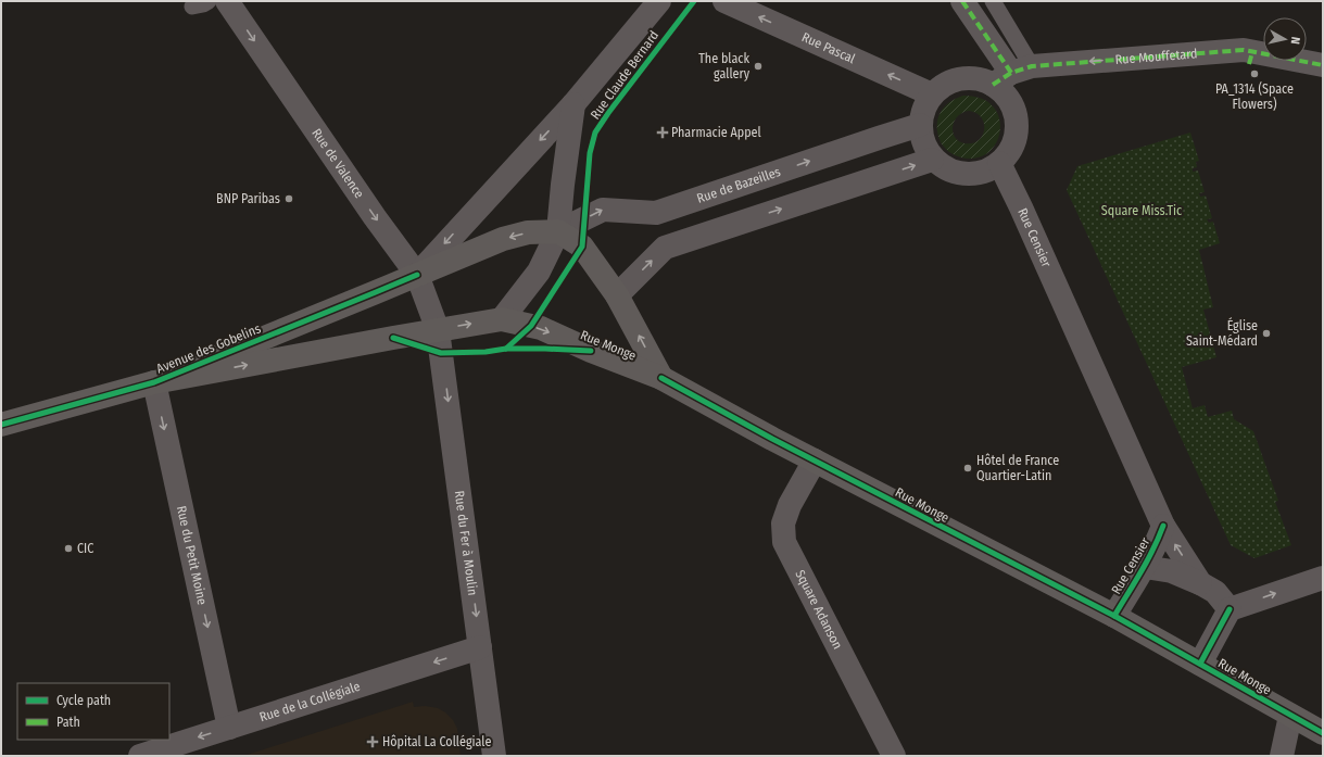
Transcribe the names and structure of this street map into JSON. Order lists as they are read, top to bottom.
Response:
{
  "streets": {
    "main road": ["Rue Monge", "Avenue des Gobelins"],
    "street": [
      "Rue Pascal",
      "Rue Mouffetard",
      "Rue Claude Bernard",
      "Rue de Valence",
      "Rue de Bazeilles",
      "Rue Censier",
      "Rue du Fer à Moulin",
      "Rue du Petit Moine",
      "Square Adanson",
      "Rue de la Collégiale"
    ]
  },
  "crossings": [
    ["Rue Pascal", "Rue Mouffetard"],
    ["Rue Pascal", "Rue de Bazeilles"],
    ["Rue Pascal", "Rue Censier"],
    ["Rue Mouffetard", "Rue de Bazeilles"],
    ["Rue Mouffetard", "Rue Censier"],
    ["Rue Claude Bernard", "Rue de Valence"],
    ["Rue Claude Bernard", "Rue de Bazeilles"],
    ["Rue Claude Bernard", "Rue Monge"],
    ["Rue Claude Bernard", "Avenue des Gobelins"],
    ["Rue de Valence", "Avenue des Gobelins"],
    ["Rue de Valence", "Rue du Fer à Moulin"],
    ["Rue de Bazeilles", "Rue Censier"],
    ["Rue de Bazeilles", "Rue Monge"],
    ["Rue de Bazeilles", "Avenue des Gobelins"],
    ["Rue Censier", "Rue Monge"],
    ["Rue Monge", "Avenue des Gobelins"],
    ["Rue Monge", "Square Adanson"],
    ["Avenue des Gobelins", "Rue du Fer à Moulin"],
    ["Avenue des Gobelins", "Rue du Petit Moine"],
    ["Rue du Fer à Moulin", "Rue de la Collégiale"],
    ["Rue du Petit Moine", "Rue de la Collégiale"]
  ],
  "one_way": [
    "Rue Pascal",
    "Rue Mouffetard",
    "Rue de Valence",
    "Rue du Fer à Moulin",
    "Rue du Petit Moine",
    "Rue de la Collégiale"
  ],
  "parks": ["Square Miss.Tic"],
  "places": {
    "other": [
      "The black gallery",
      "PA_1314 (Space Flowers)",
      "BNP Paribas",
      "Église Saint-Médard",
      "Hôtel de France Quartier-Latin",
      "CIC"
    ],
    "health": ["Pharmacie Appel", "Hôpital La Collégiale"]
  },
  "legend": ["Cycle path", "Path"],
  "north": "right"
}
